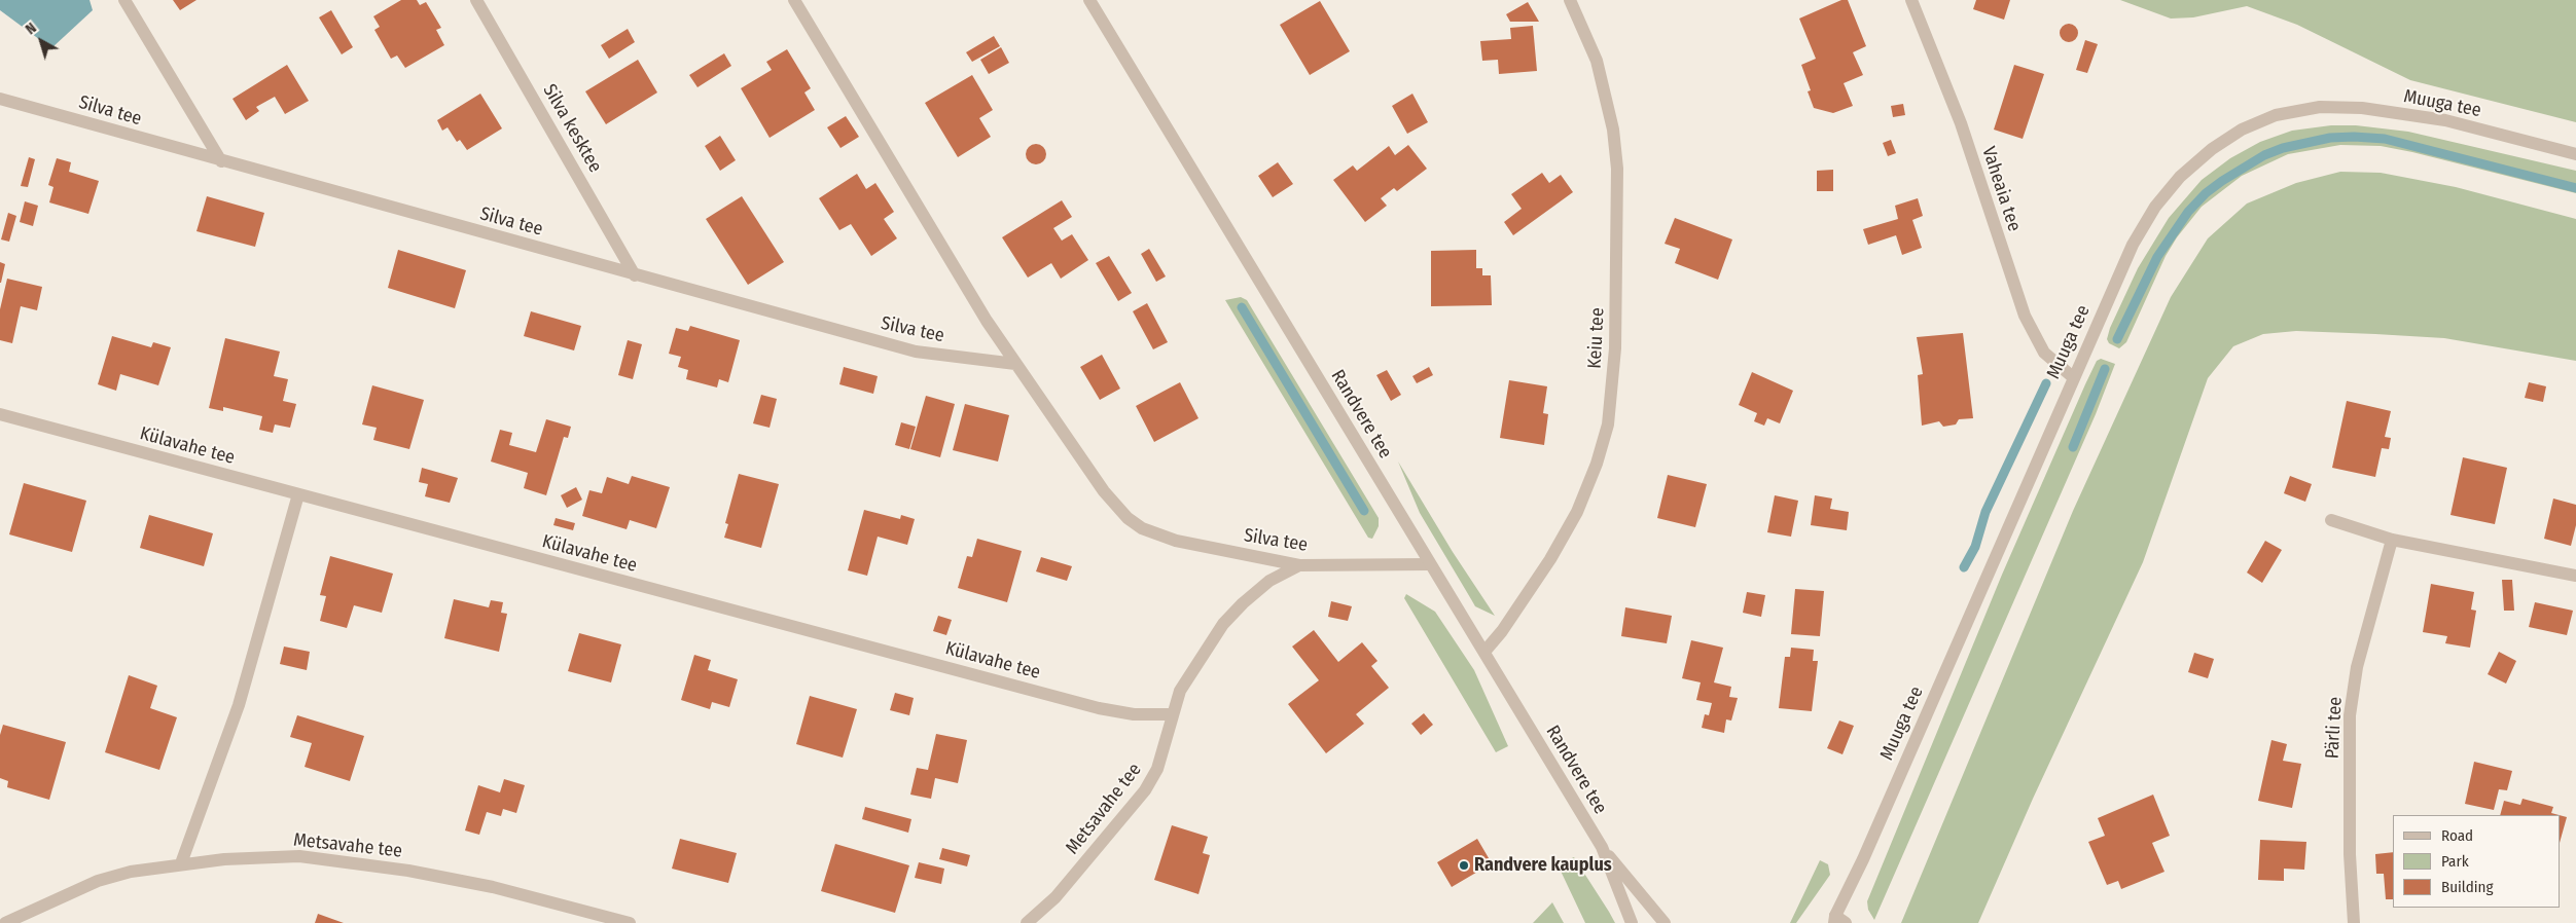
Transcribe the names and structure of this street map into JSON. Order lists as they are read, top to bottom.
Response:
{
  "streets": {
    "street": [
      "Muuga tee",
      "Silva tee",
      "Silva kesktee",
      "Vaheaia tee",
      "Keiu tee",
      "Randvere tee",
      "Külavahe tee",
      "Pärli tee",
      "Metsavahe tee"
    ]
  },
  "crossings": [
    ["Muuga tee", "Vaheaia tee"],
    ["Silva tee", "Silva kesktee"],
    ["Silva tee", "Randvere tee"],
    ["Silva tee", "Metsavahe tee"],
    ["Keiu tee", "Randvere tee"],
    ["Külavahe tee", "Metsavahe tee"]
  ],
  "places": ["Randvere kauplus"],
  "legend": ["Road", "Park", "Building"],
  "north": "top left"
}
